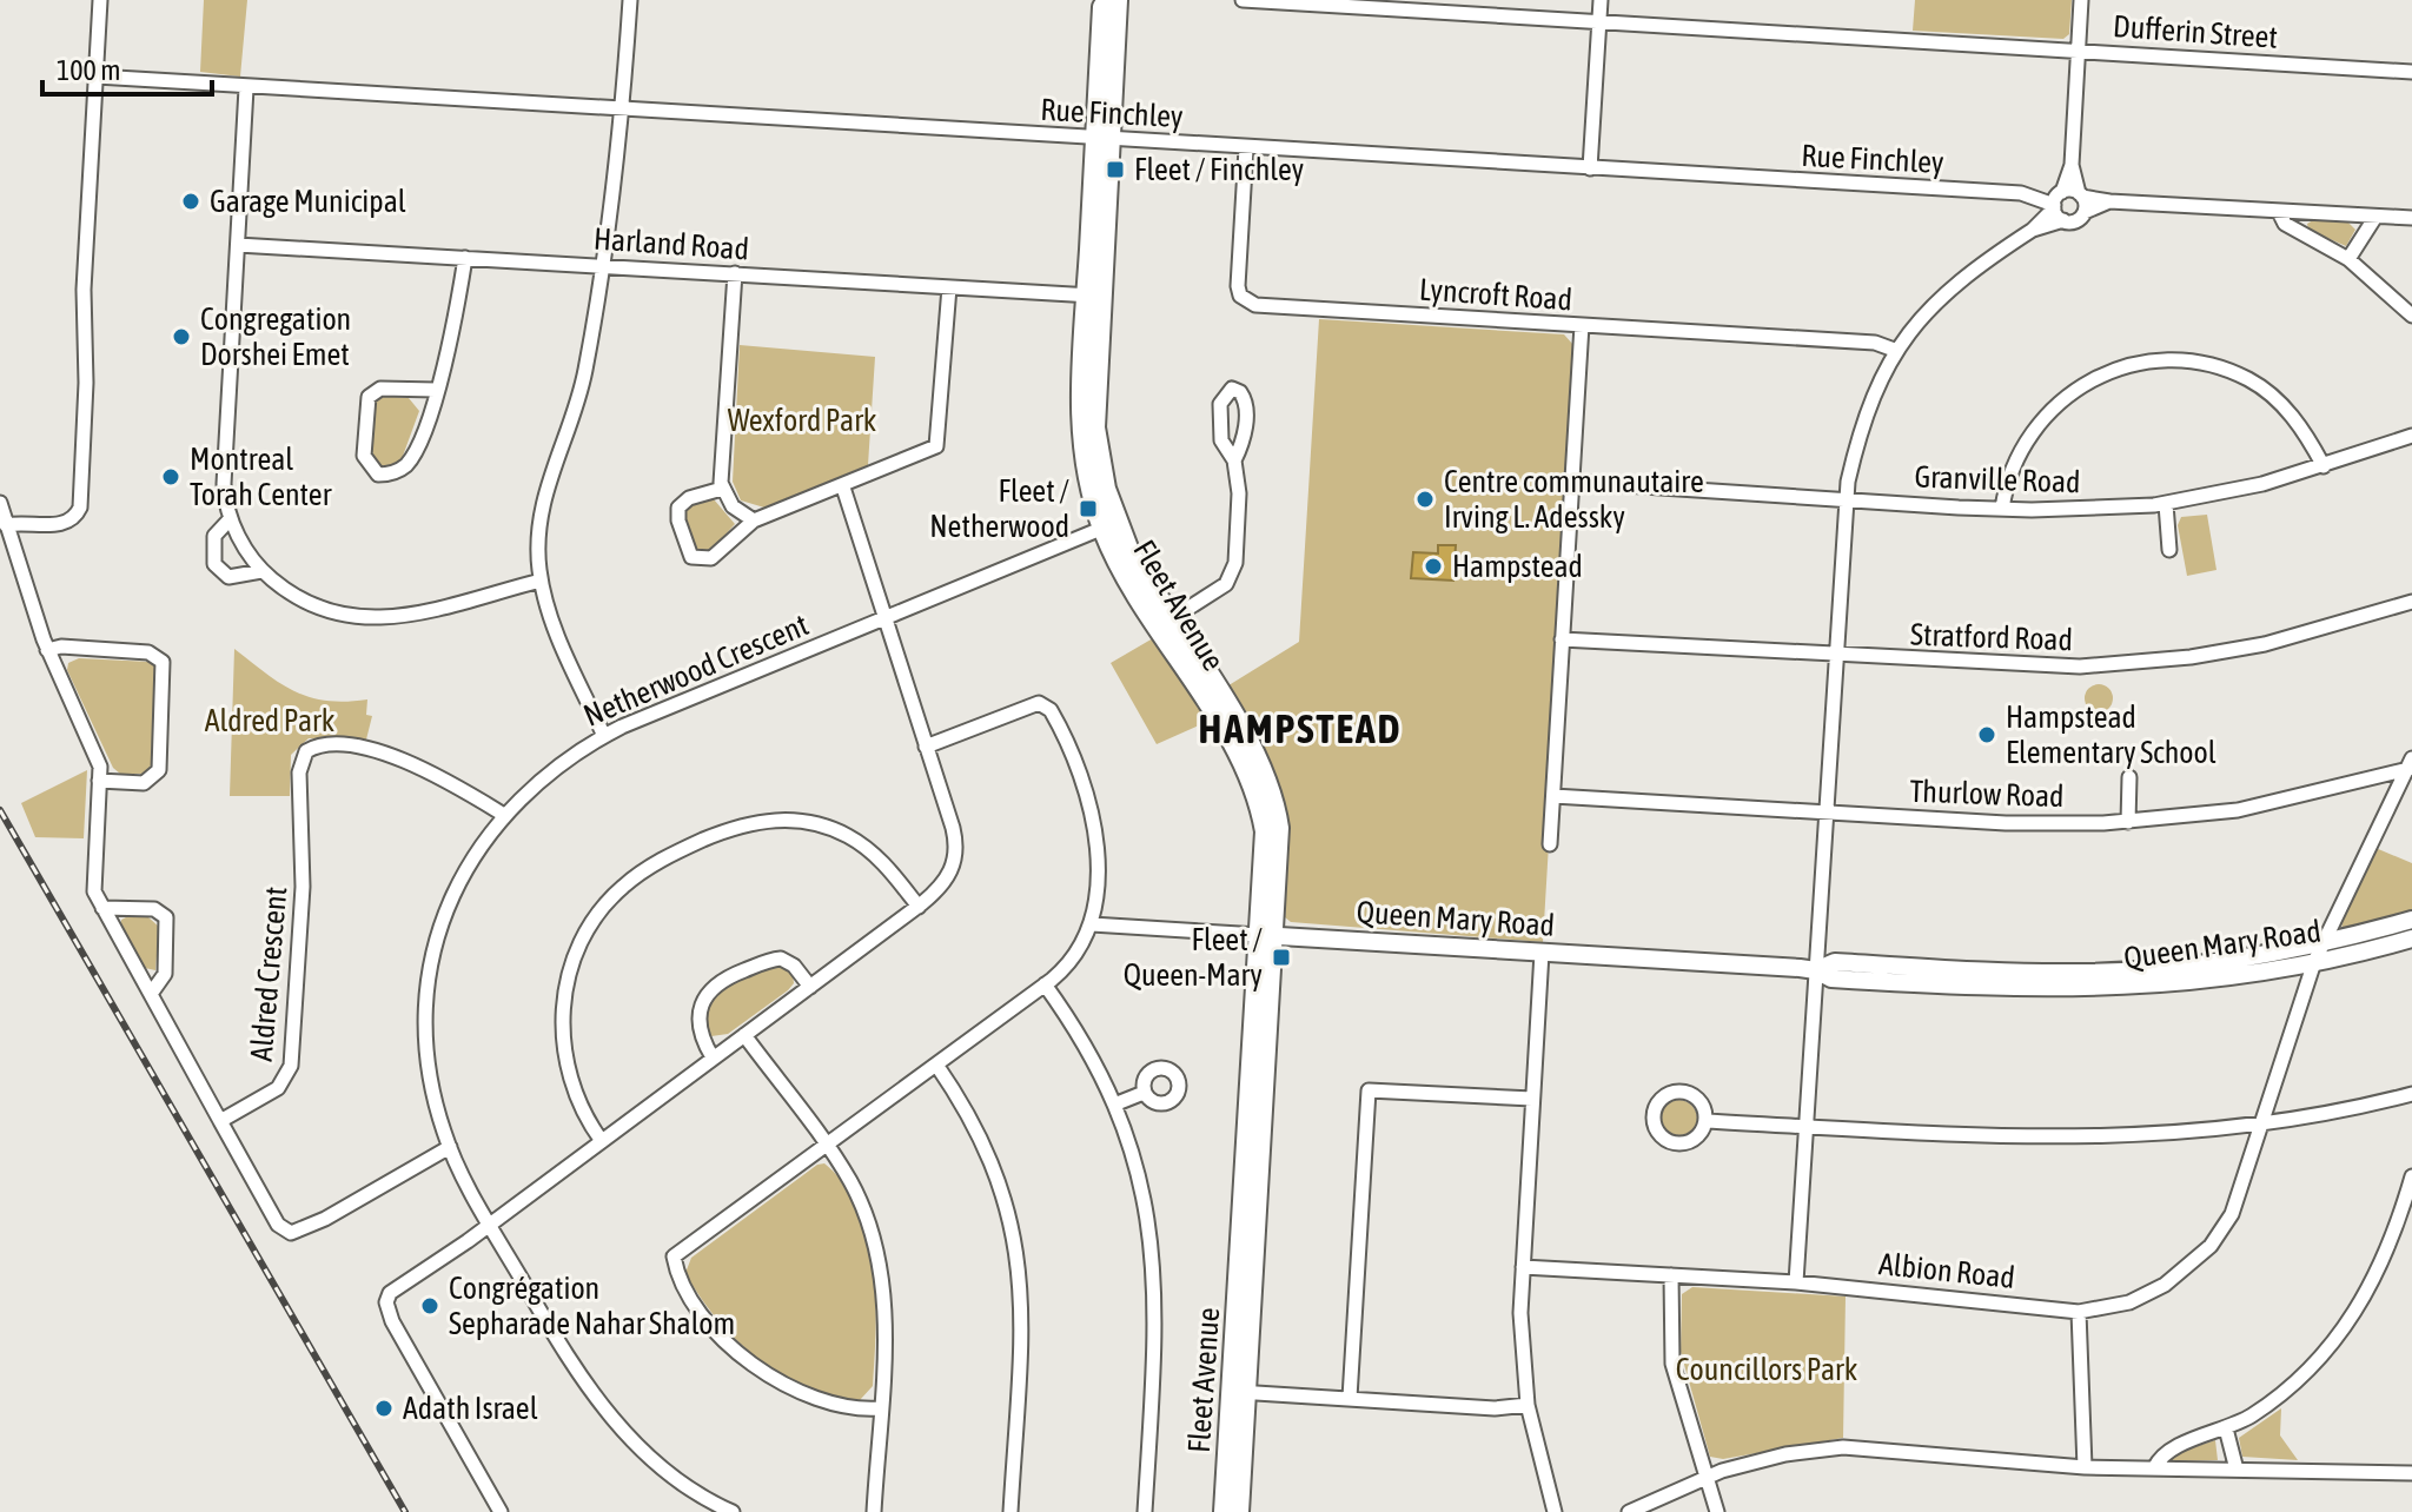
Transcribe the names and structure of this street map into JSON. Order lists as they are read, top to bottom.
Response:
{
  "streets": {
    "main road": ["Fleet Avenue"],
    "street": [
      "Dufferin Street",
      "Rue Finchley",
      "Harland Road",
      "Lyncroft Road",
      "Granville Road",
      "Stratford Road",
      "Netherwood Crescent",
      "Thurlow Road",
      "Queen Mary Road",
      "Aldred Crescent",
      "Albion Road"
    ]
  },
  "crossings": [
    ["Rue Finchley", "Lyncroft Road"],
    ["Rue Finchley", "Fleet Avenue"],
    ["Harland Road", "Fleet Avenue"],
    ["Fleet Avenue", "Netherwood Crescent"],
    ["Fleet Avenue", "Queen Mary Road"],
    ["Netherwood Crescent", "Aldred Crescent"],
    ["Thurlow Road", "Albion Road"],
    ["Queen Mary Road", "Albion Road"]
  ],
  "districts": ["HAMPSTEAD"],
  "parks": ["Wexford Park", "Aldred Park", "Councillors Park"],
  "places": {
    "transit": ["Fleet / Finchley", "Fleet / Netherwood", "Fleet / Queen-Mary"],
    "other": [
      "Garage Municipal",
      "Congregation Dorshei Emet",
      "Montreal Torah Center",
      "Centre communautaire Irving L. Adessky",
      "Hampstead",
      "Hampstead Elementary School",
      "Congrégation Sepharade Nahar Shalom",
      "Adath Israel"
    ]
  },
  "scale_bar": "100 m"
}
